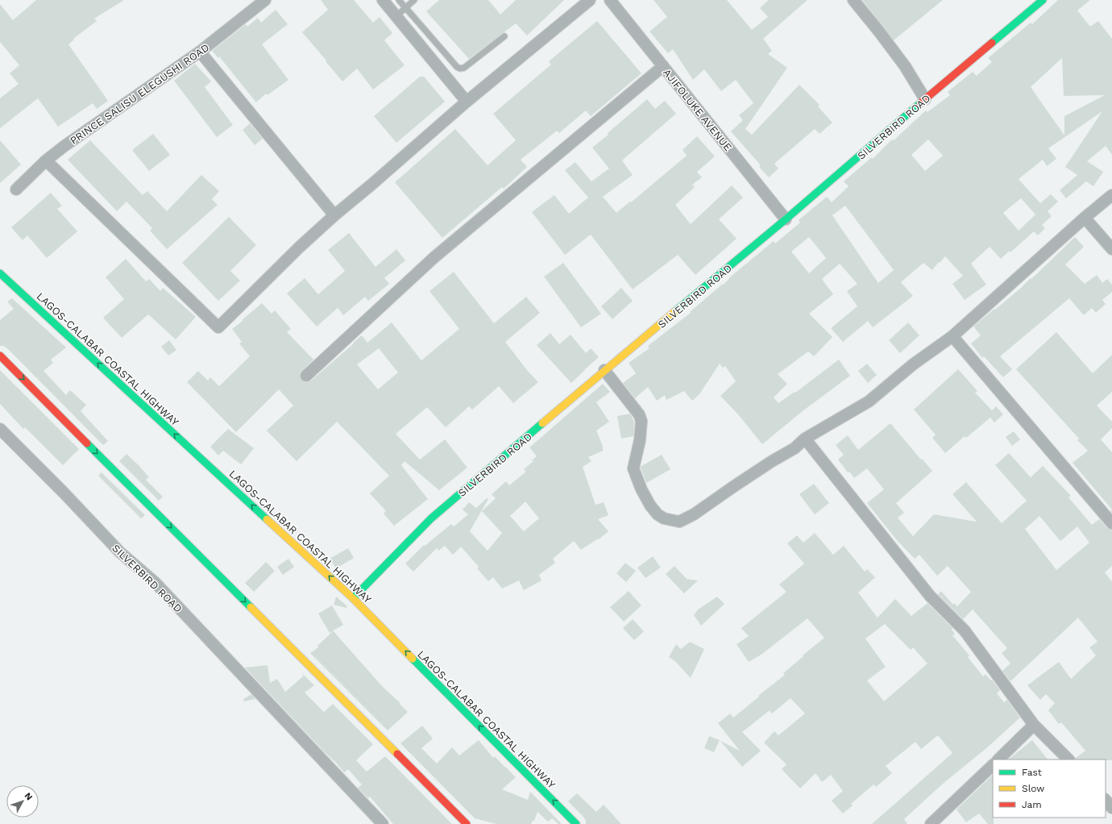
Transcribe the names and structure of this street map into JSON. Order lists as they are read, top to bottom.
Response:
{
  "streets": {
    "main road": ["SILVERBIRD ROAD", "LAGOS-CALABAR COASTAL HIGHWAY"],
    "street": ["PRINCE SALISU ELEGUSHI ROAD", "AJIFOLUKE AVENUE"]
  },
  "crossings": [
    ["AJIFOLUKE AVENUE", "SILVERBIRD ROAD"],
    ["SILVERBIRD ROAD", "LAGOS-CALABAR COASTAL HIGHWAY"]
  ],
  "one_way": ["LAGOS-CALABAR COASTAL HIGHWAY"],
  "legend": ["Fast", "Slow", "Jam"],
  "north": "top right"
}
